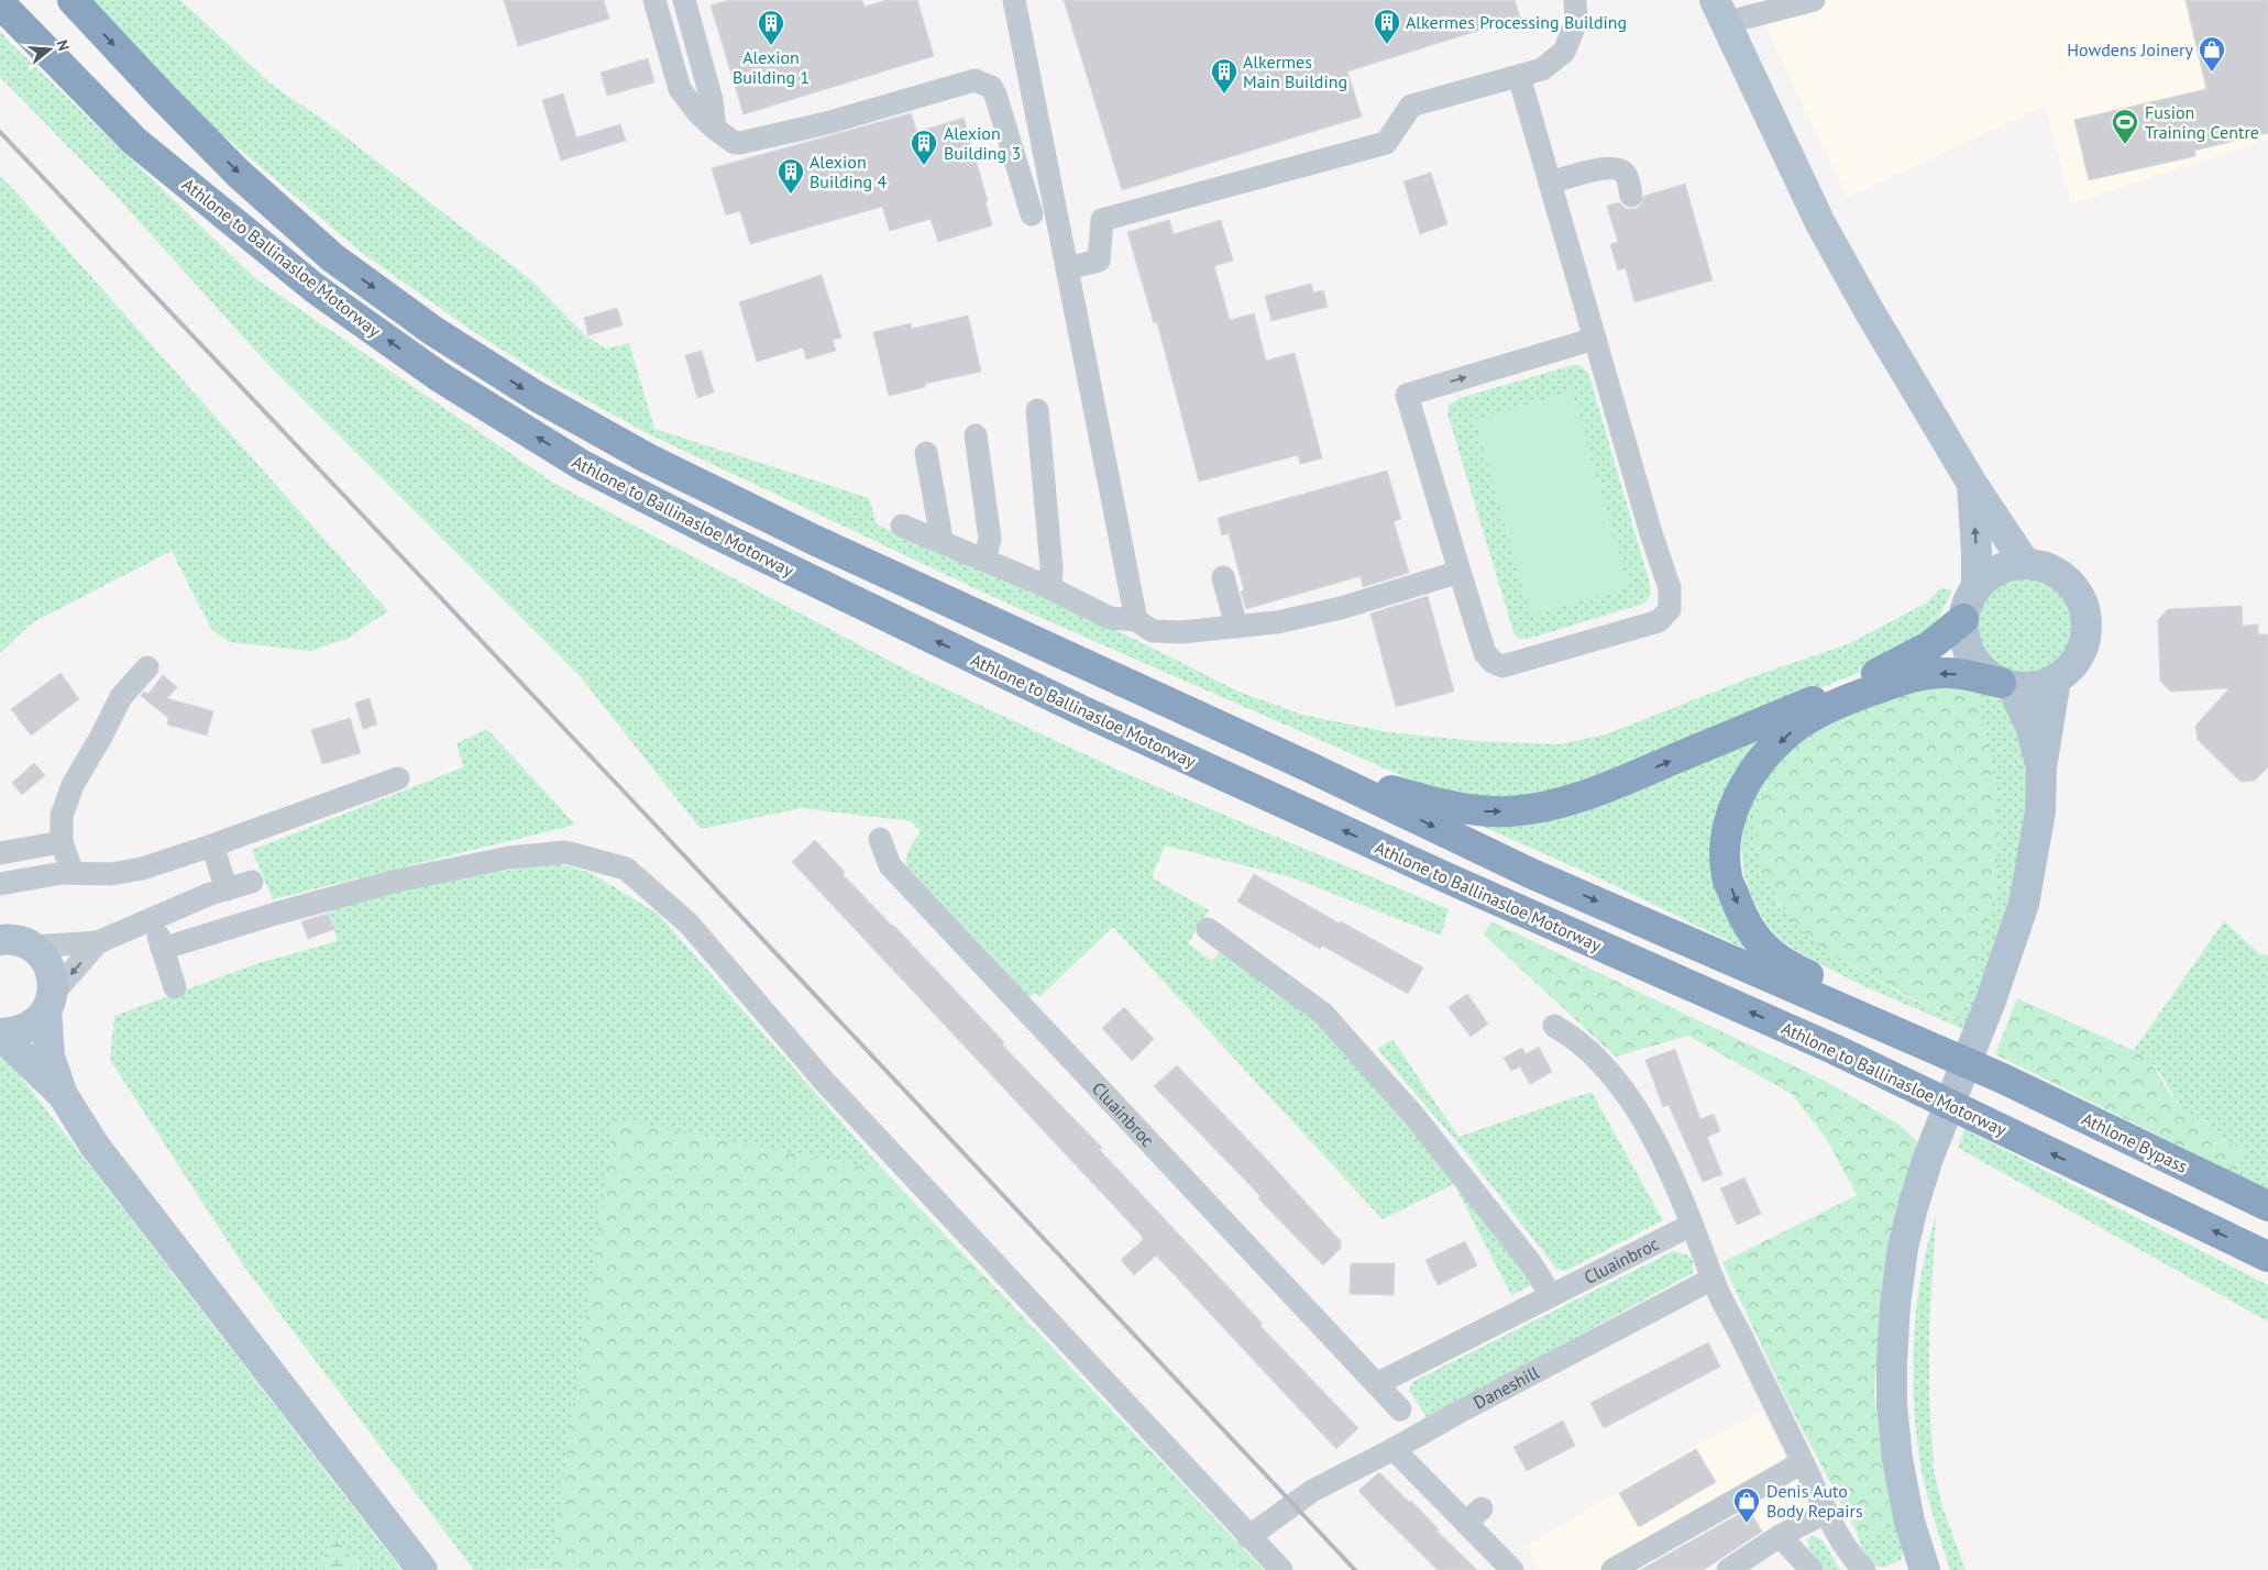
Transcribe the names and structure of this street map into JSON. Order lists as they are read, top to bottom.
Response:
{
  "streets": {
    "highway": ["Athlone to Ballinasloe Motorway", "Athlone Bypass"],
    "street": ["Cluainbroc", "Daneshill"]
  },
  "crossings": [
    ["Athlone to Ballinasloe Motorway", "Athlone Bypass"]
  ],
  "places": {
    "building": [
      "Alkermes Processing Building",
      "Alexion Building 1",
      "Alkermes Main Building",
      "Alexion Building 3",
      "Alexion Building 4"
    ],
    "shop": ["Howdens Joinery", "Denis Auto Body Repairs"],
    "sports": ["Fusion Training Centre"]
  },
  "north": "right"
}
